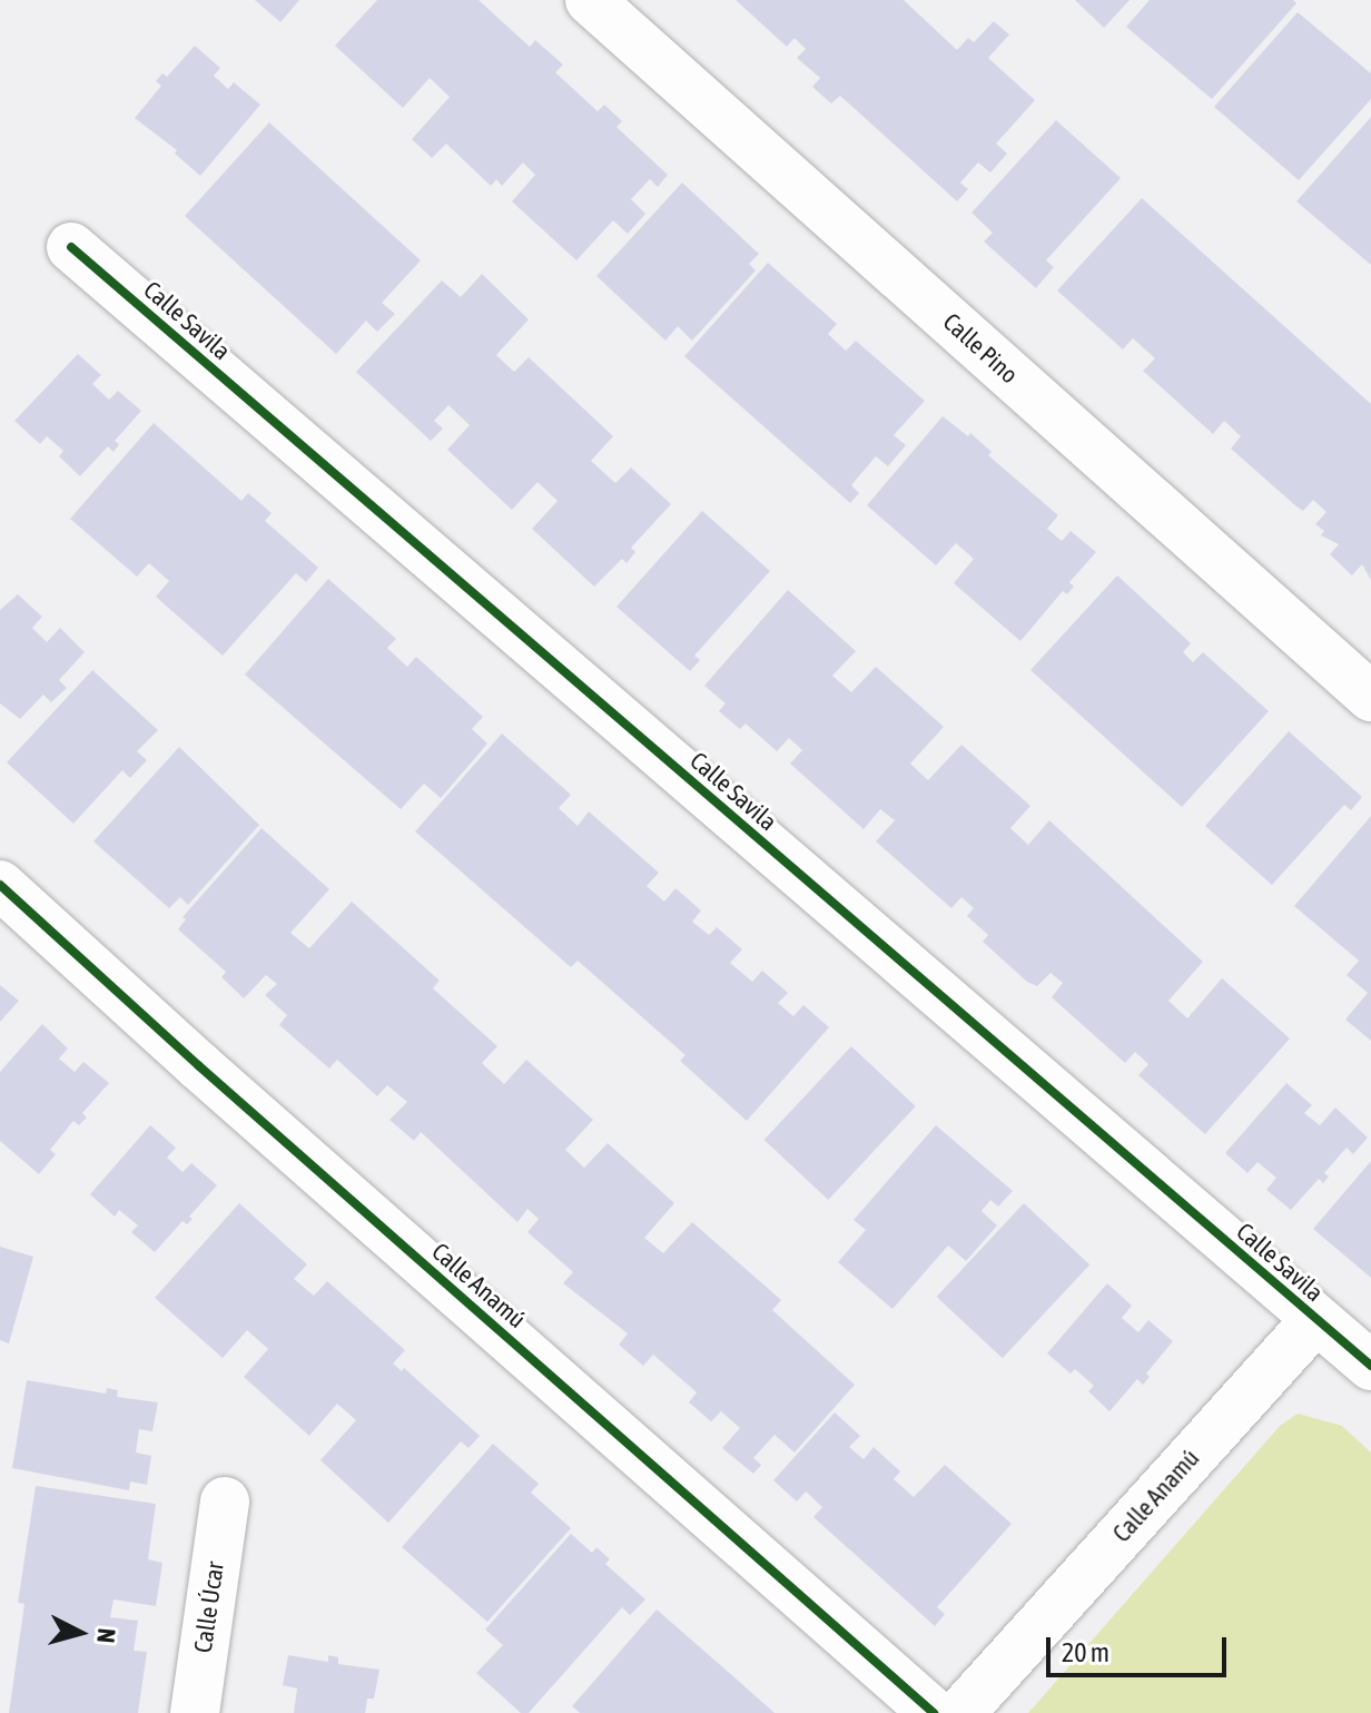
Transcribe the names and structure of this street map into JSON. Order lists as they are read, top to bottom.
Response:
{
  "streets": {
    "street": [
      "Calle Savila",
      "Calle Pino",
      "Calle Anamú",
      "Calle Úcar"
    ]
  },
  "crossings": [
    ["Calle Savila", "Calle Anamú"]
  ],
  "scale_bar": "20 m",
  "north": "right"
}
